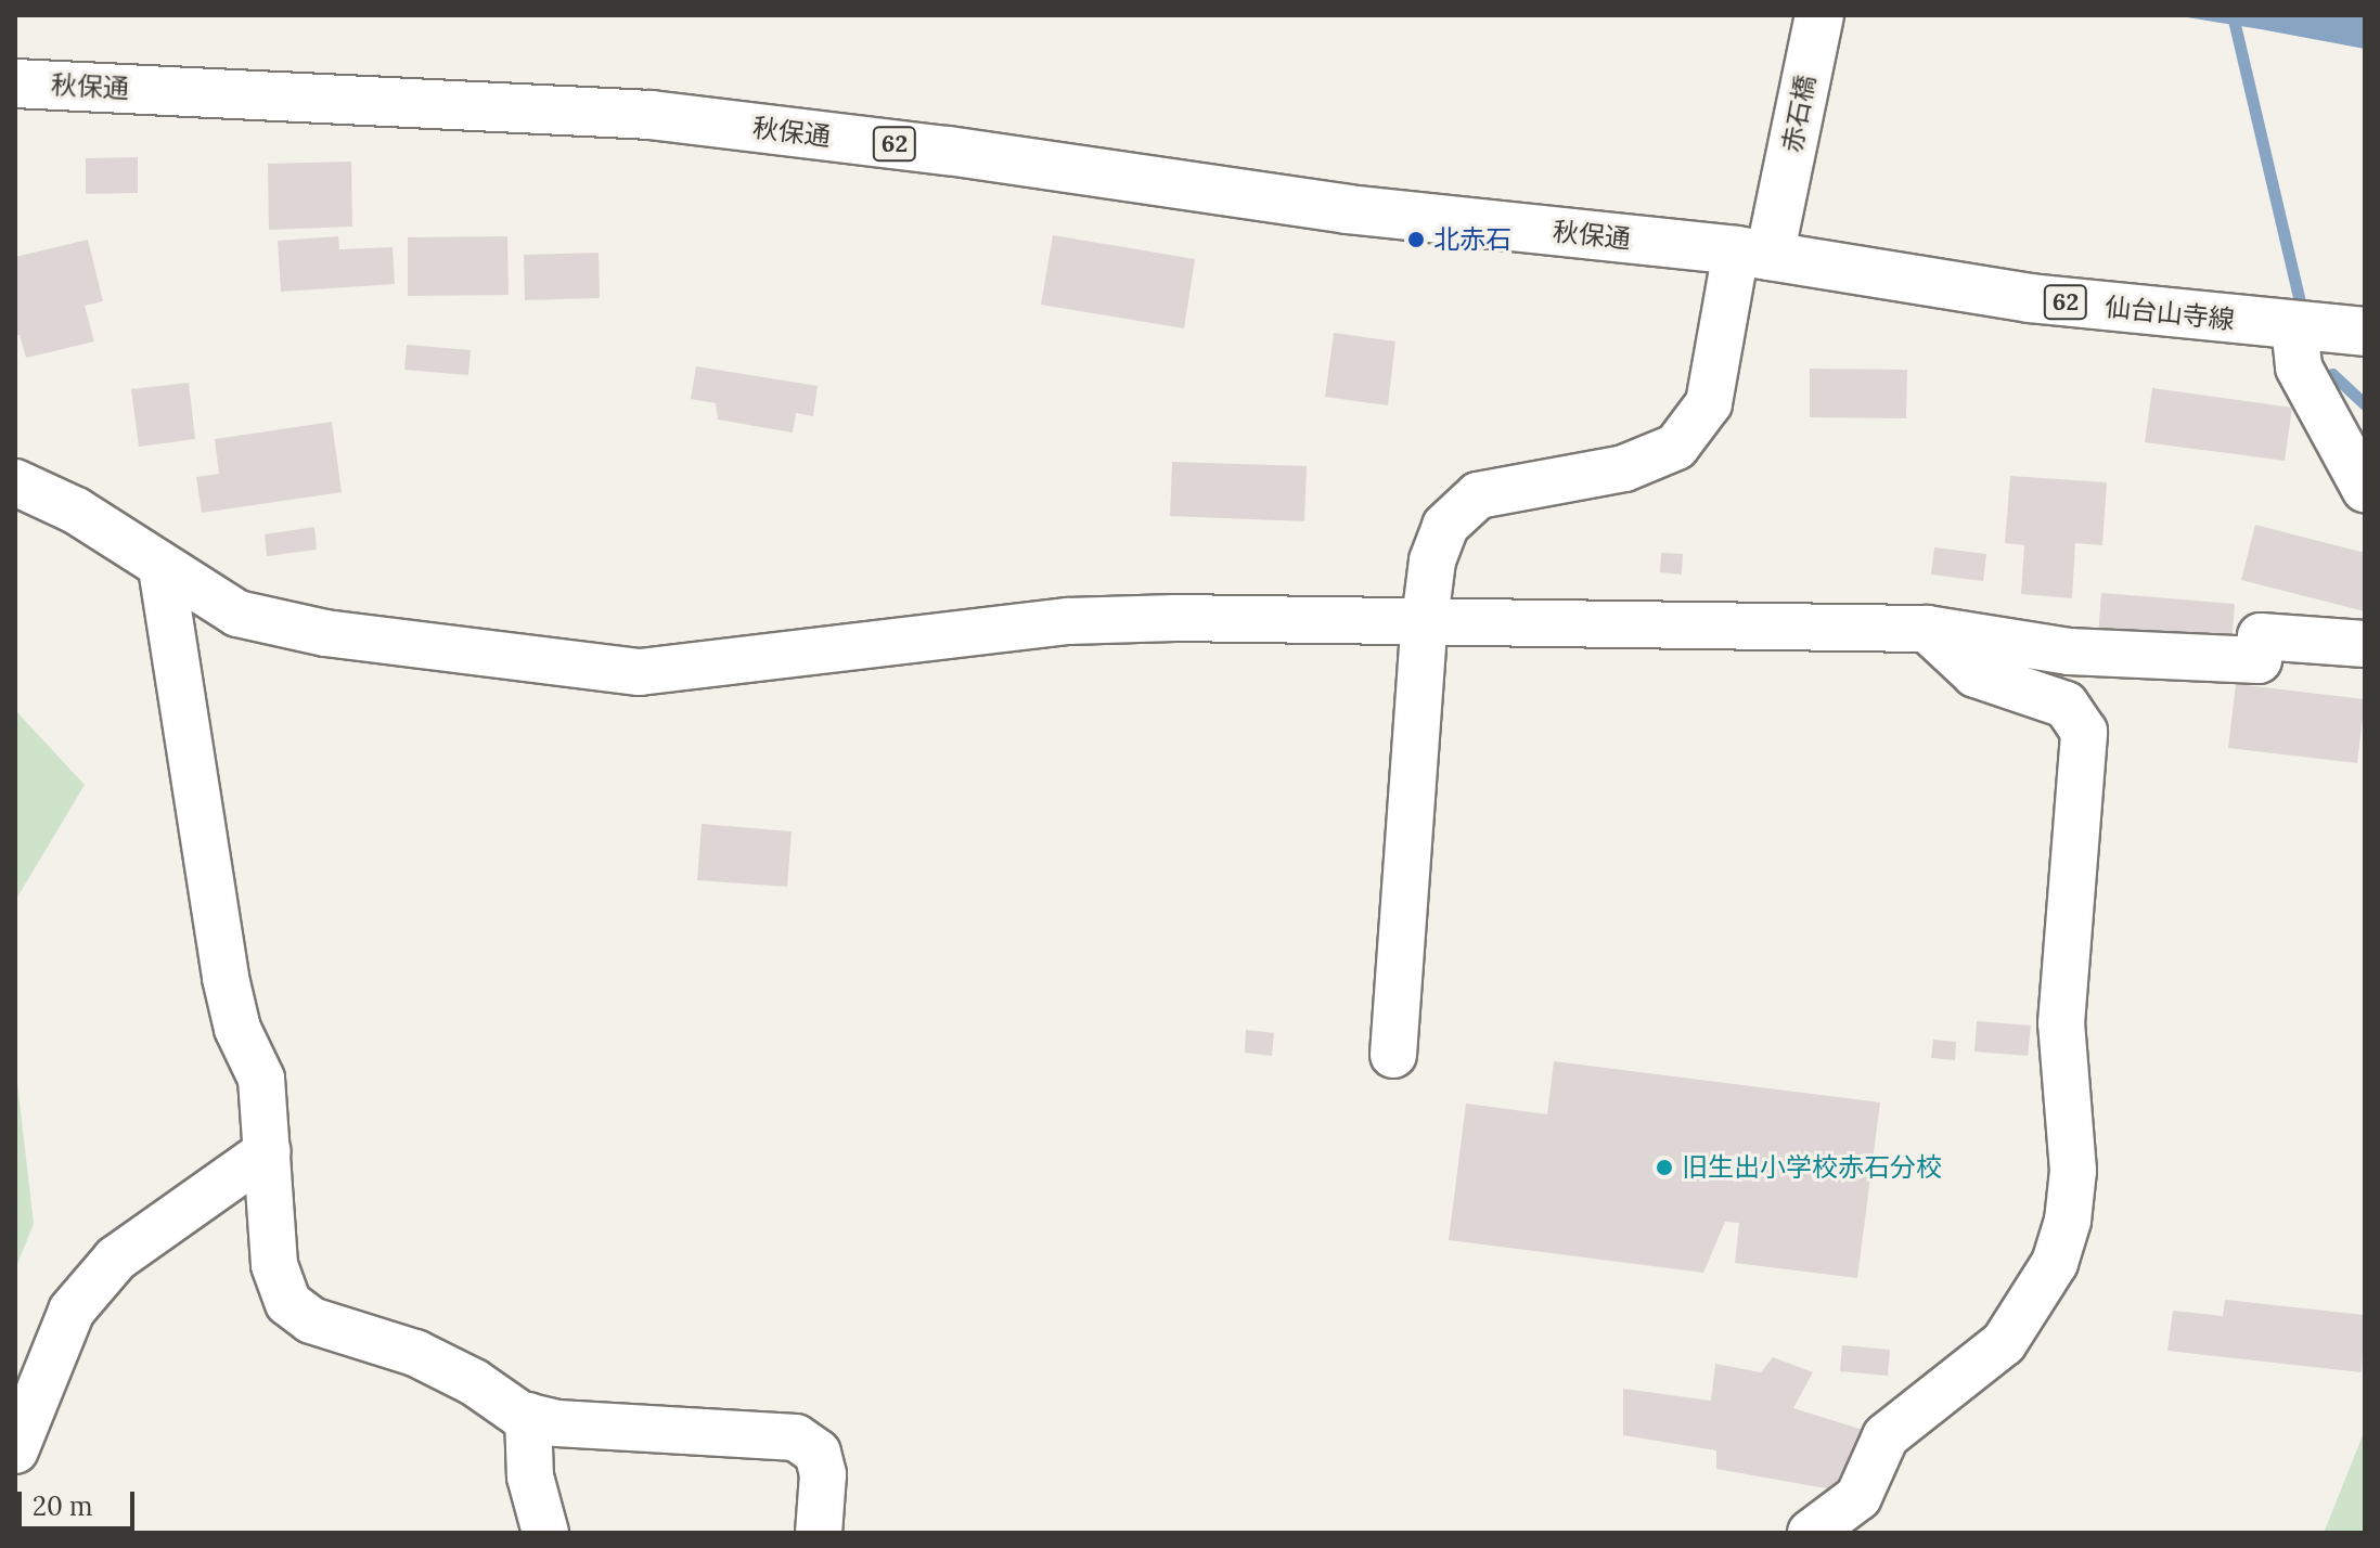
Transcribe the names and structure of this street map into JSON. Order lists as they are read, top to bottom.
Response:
{
  "streets": {
    "main road": [
      "秋保通",
      "赤石橋",
      "62",
      "仙台山寺線"
    ]
  },
  "crossings": [
    ["秋保通", "赤石橋"],
    ["秋保通", "仙台山寺線"],
    ["赤石橋", "仙台山寺線"]
  ],
  "places": ["北赤石", "旧生出小学校赤石分校"],
  "scale_bar": "20 m"
}
